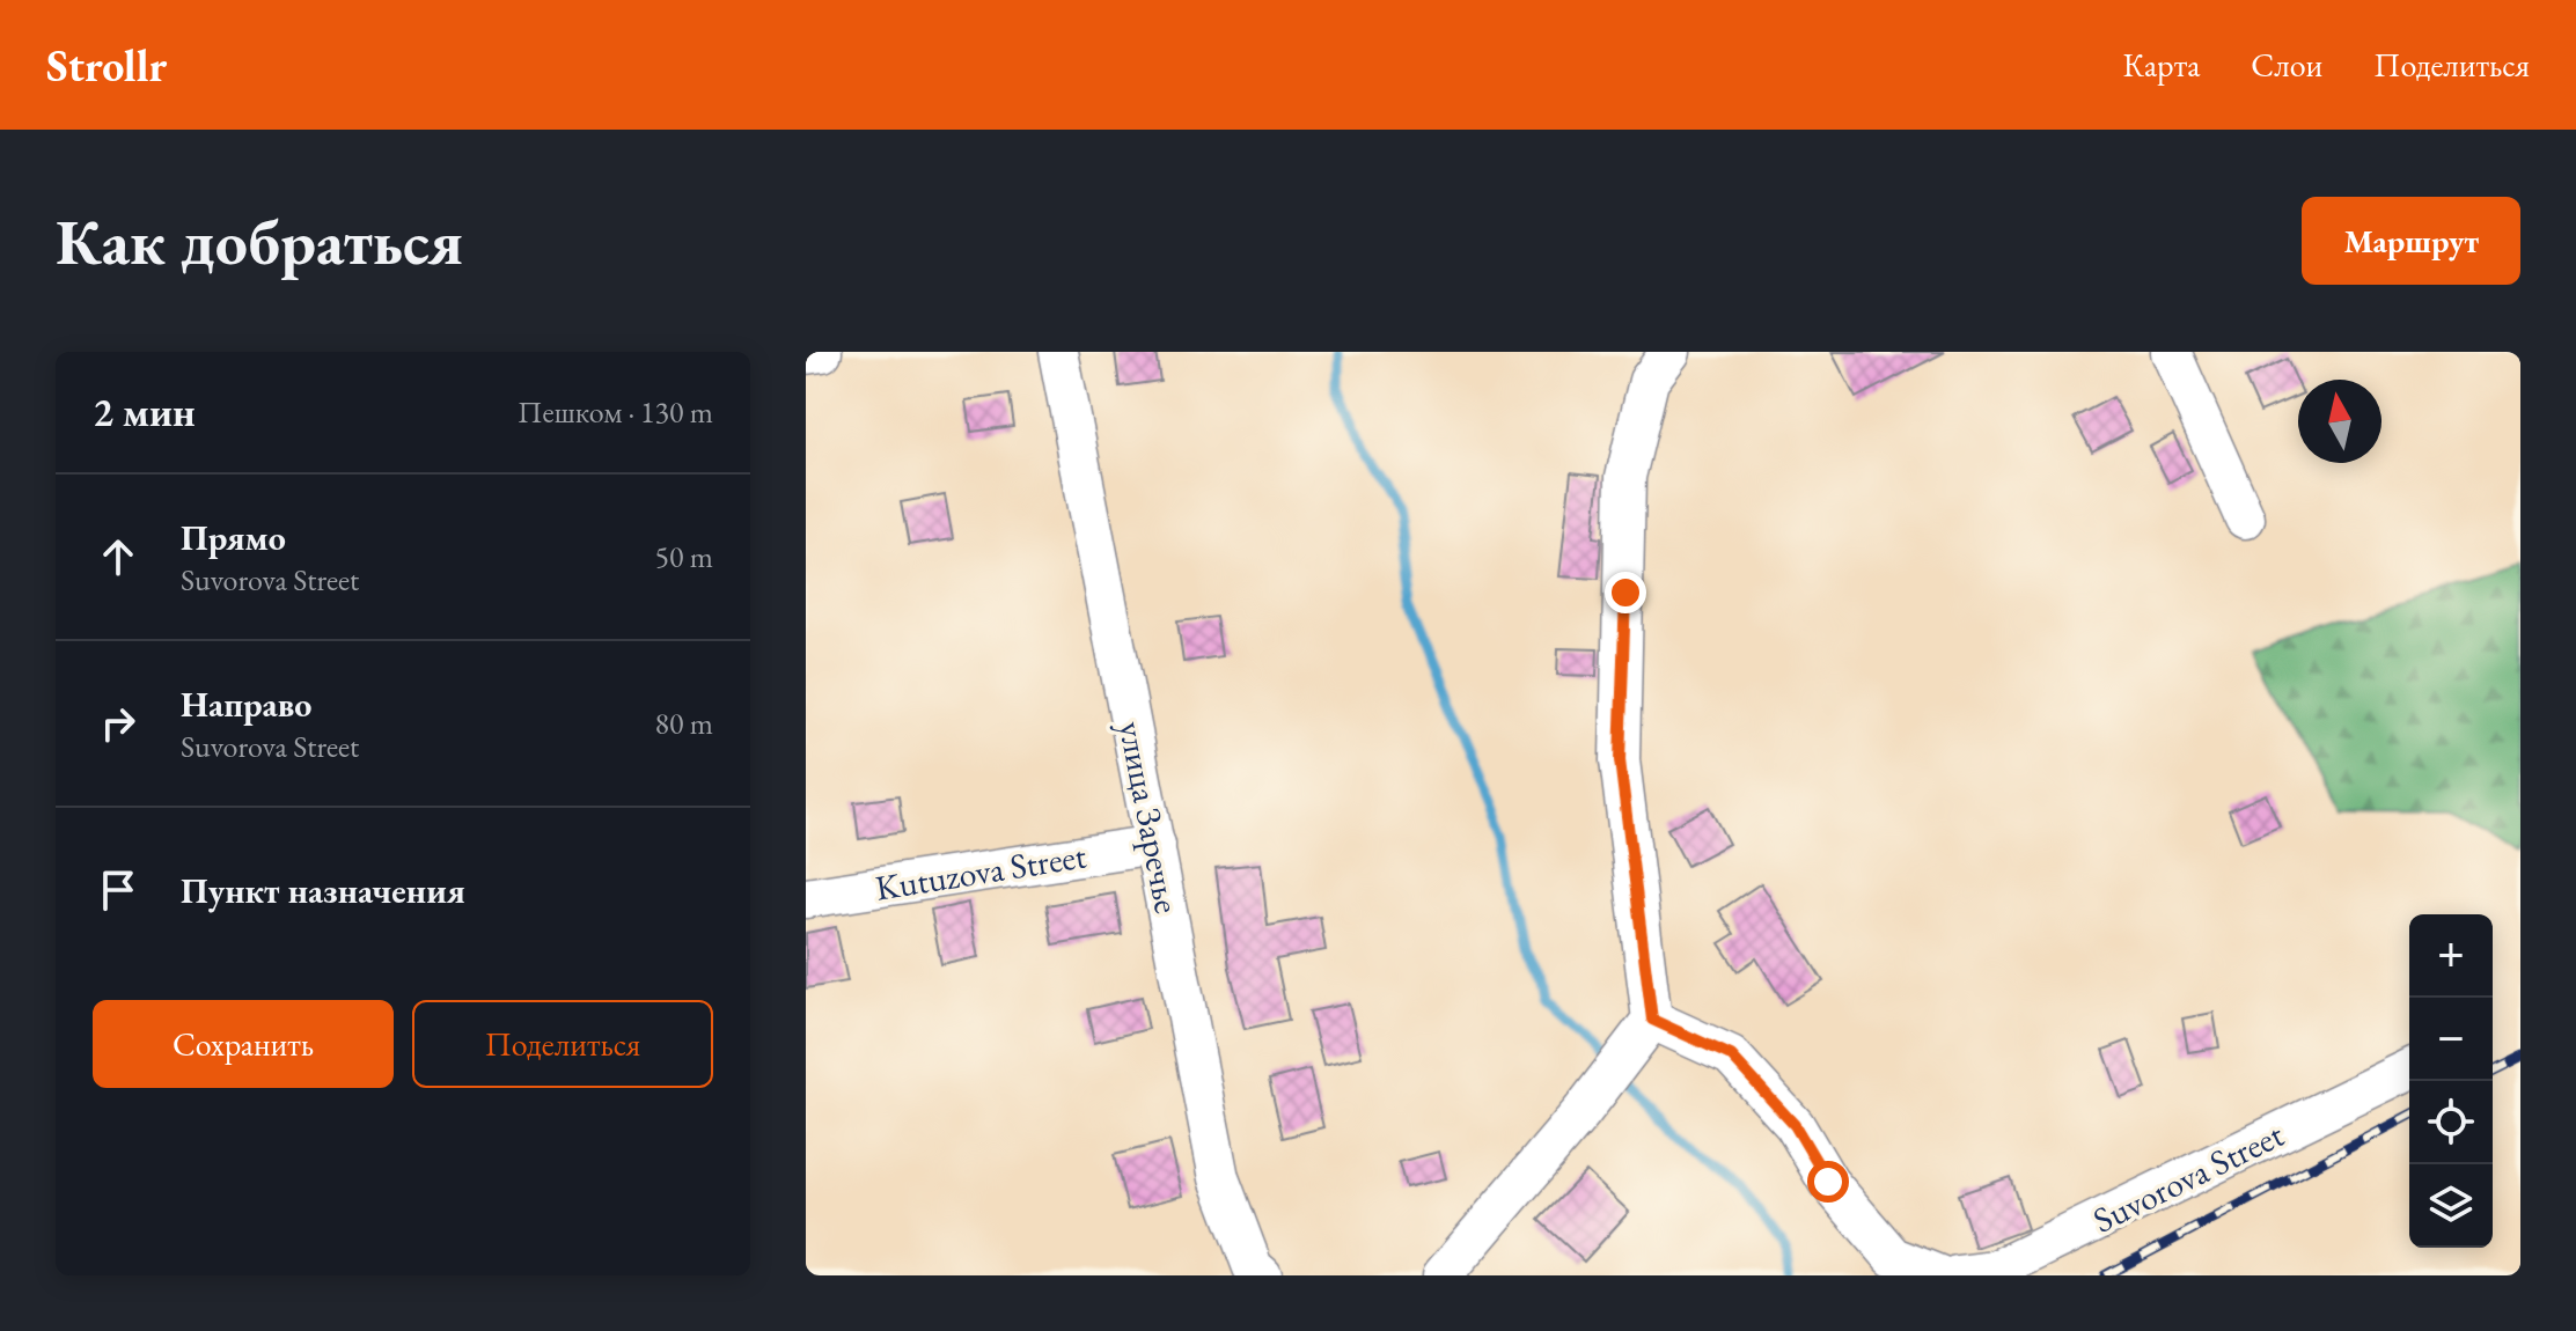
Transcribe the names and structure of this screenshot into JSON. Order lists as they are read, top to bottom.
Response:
{
  "streets": {
    "street": ["улица Заречье", "Kutuzova Street", "Suvorova Street"]
  },
  "crossings": [
    ["улица Заречье", "Kutuzova Street"]
  ],
  "north": "top",
  "page": {
    "header": "Strollr",
    "nav": ["Карта", "Слои", "Поделиться"],
    "buttons": [
      "Маршрут",
      ["Сохранить", "Поделиться"]
    ],
    "title": "Как добраться",
    "heading": ["2 мин", "Пешком · 130 m"],
    "list": [
      ["Прямо", "Suvorova Street", "50 m"],
      ["Направо", "Suvorova Street", "80 m"],
      "Пункт назначения"
    ],
    "map_buttons": ["+", "−"]
  }
}
